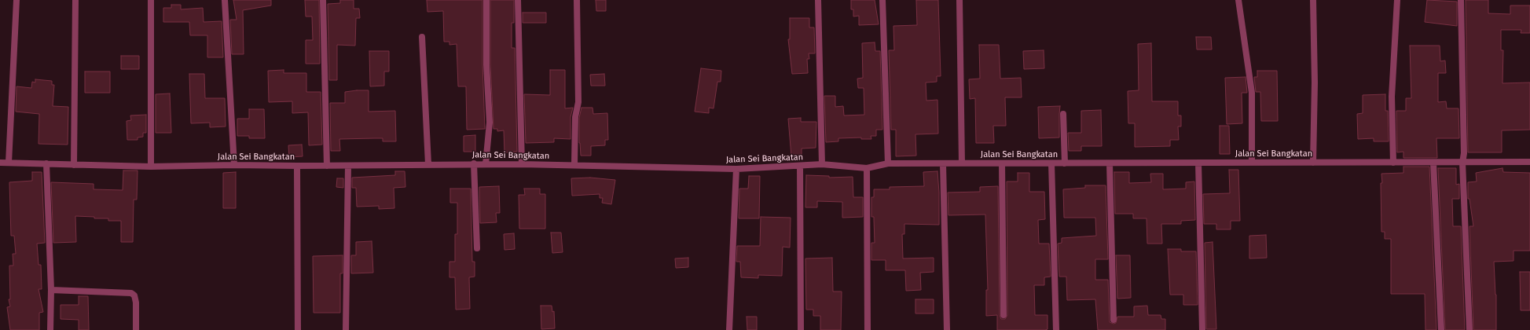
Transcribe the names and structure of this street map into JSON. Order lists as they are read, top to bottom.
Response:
{
  "streets": {
    "street": ["Jalan Sei Bangkatan"]
  }
}
